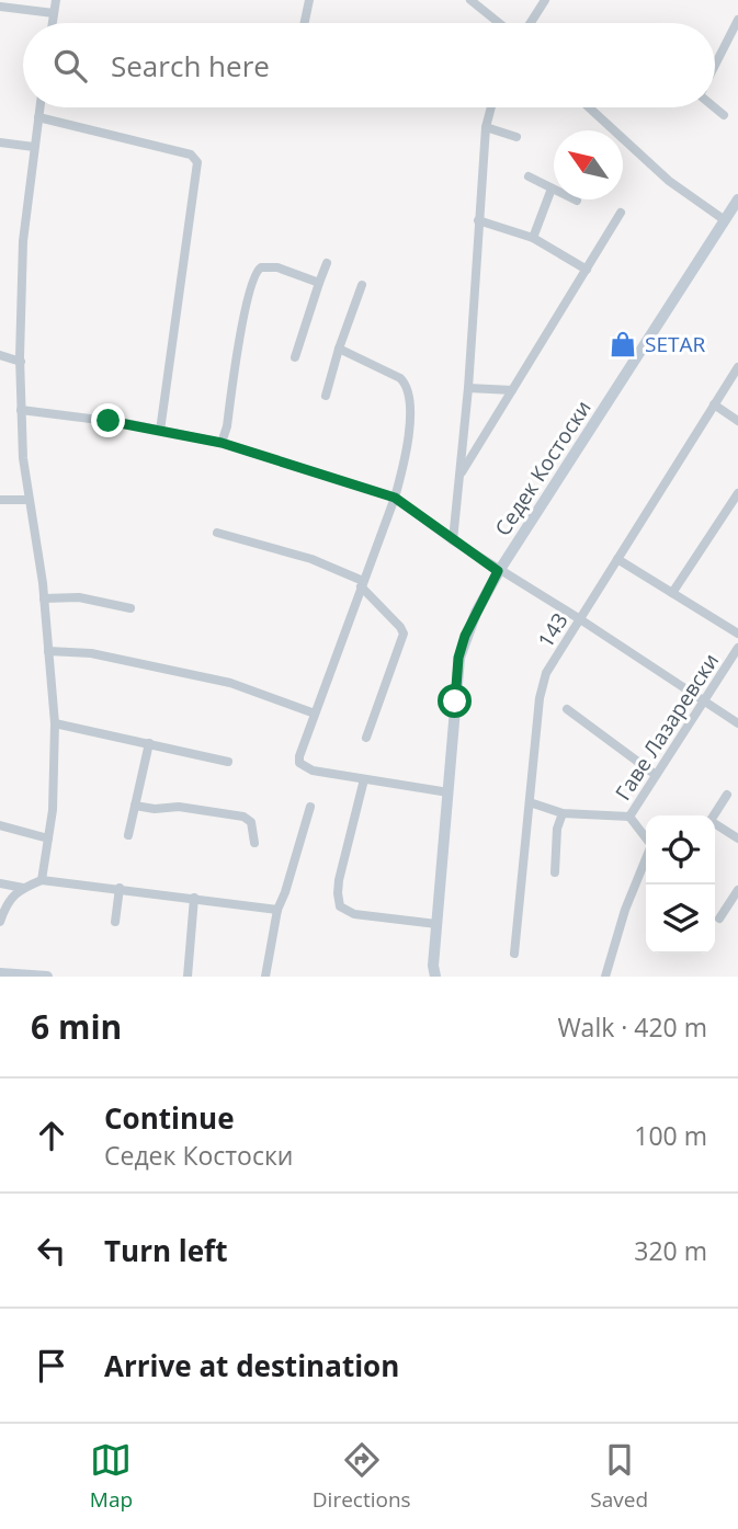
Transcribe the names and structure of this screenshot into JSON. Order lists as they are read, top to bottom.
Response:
{
  "streets": {
    "main road": ["Седек Костоски"],
    "street": ["143", "Гаве Лазаревски"]
  },
  "crossings": [
    ["143", "Гаве Лазаревски"]
  ],
  "places": {
    "shop": ["SETAR"]
  },
  "north": "top left",
  "page": {
    "search": "Search here",
    "heading": ["6 min", "Walk · 420 m"],
    "list": [
      ["Continue", "Седек Костоски", "100 m"],
      ["Turn left", "320 m"],
      "Arrive at destination"
    ],
    "nav": ["Map", "Directions", "Saved"]
  }
}
